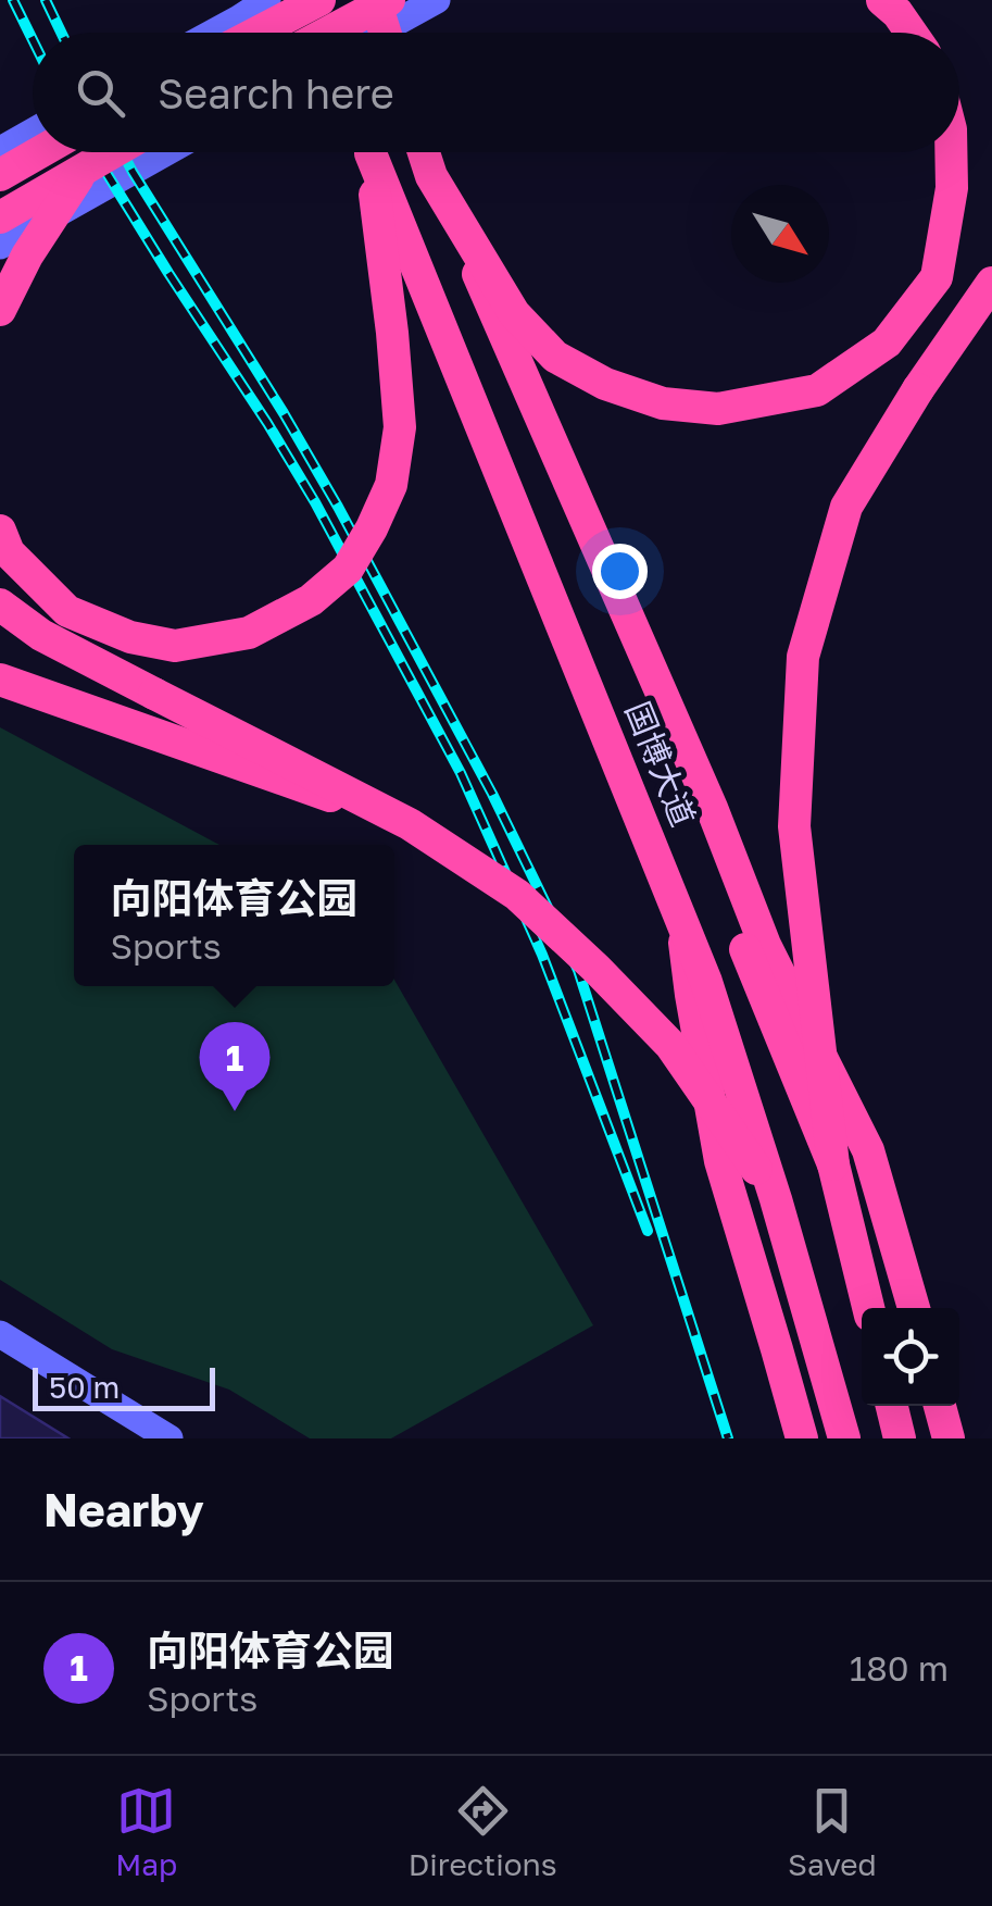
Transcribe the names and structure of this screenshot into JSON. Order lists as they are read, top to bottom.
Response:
{
  "streets": {
    "highway": ["国博大道"]
  },
  "scale_bar": "50 m",
  "north": "bottom right",
  "page": {
    "search": "Search here",
    "popup": ["向阳体育公园", "Sports"],
    "pins": "1",
    "scale": "50 m",
    "heading": "Nearby",
    "list": [
      {
        "mark": "1",
        "name": "向阳体育公园",
        "note": "Sports",
        "value": "180 m"
      }
    ],
    "nav": ["Map", "Directions", "Saved"]
  }
}
